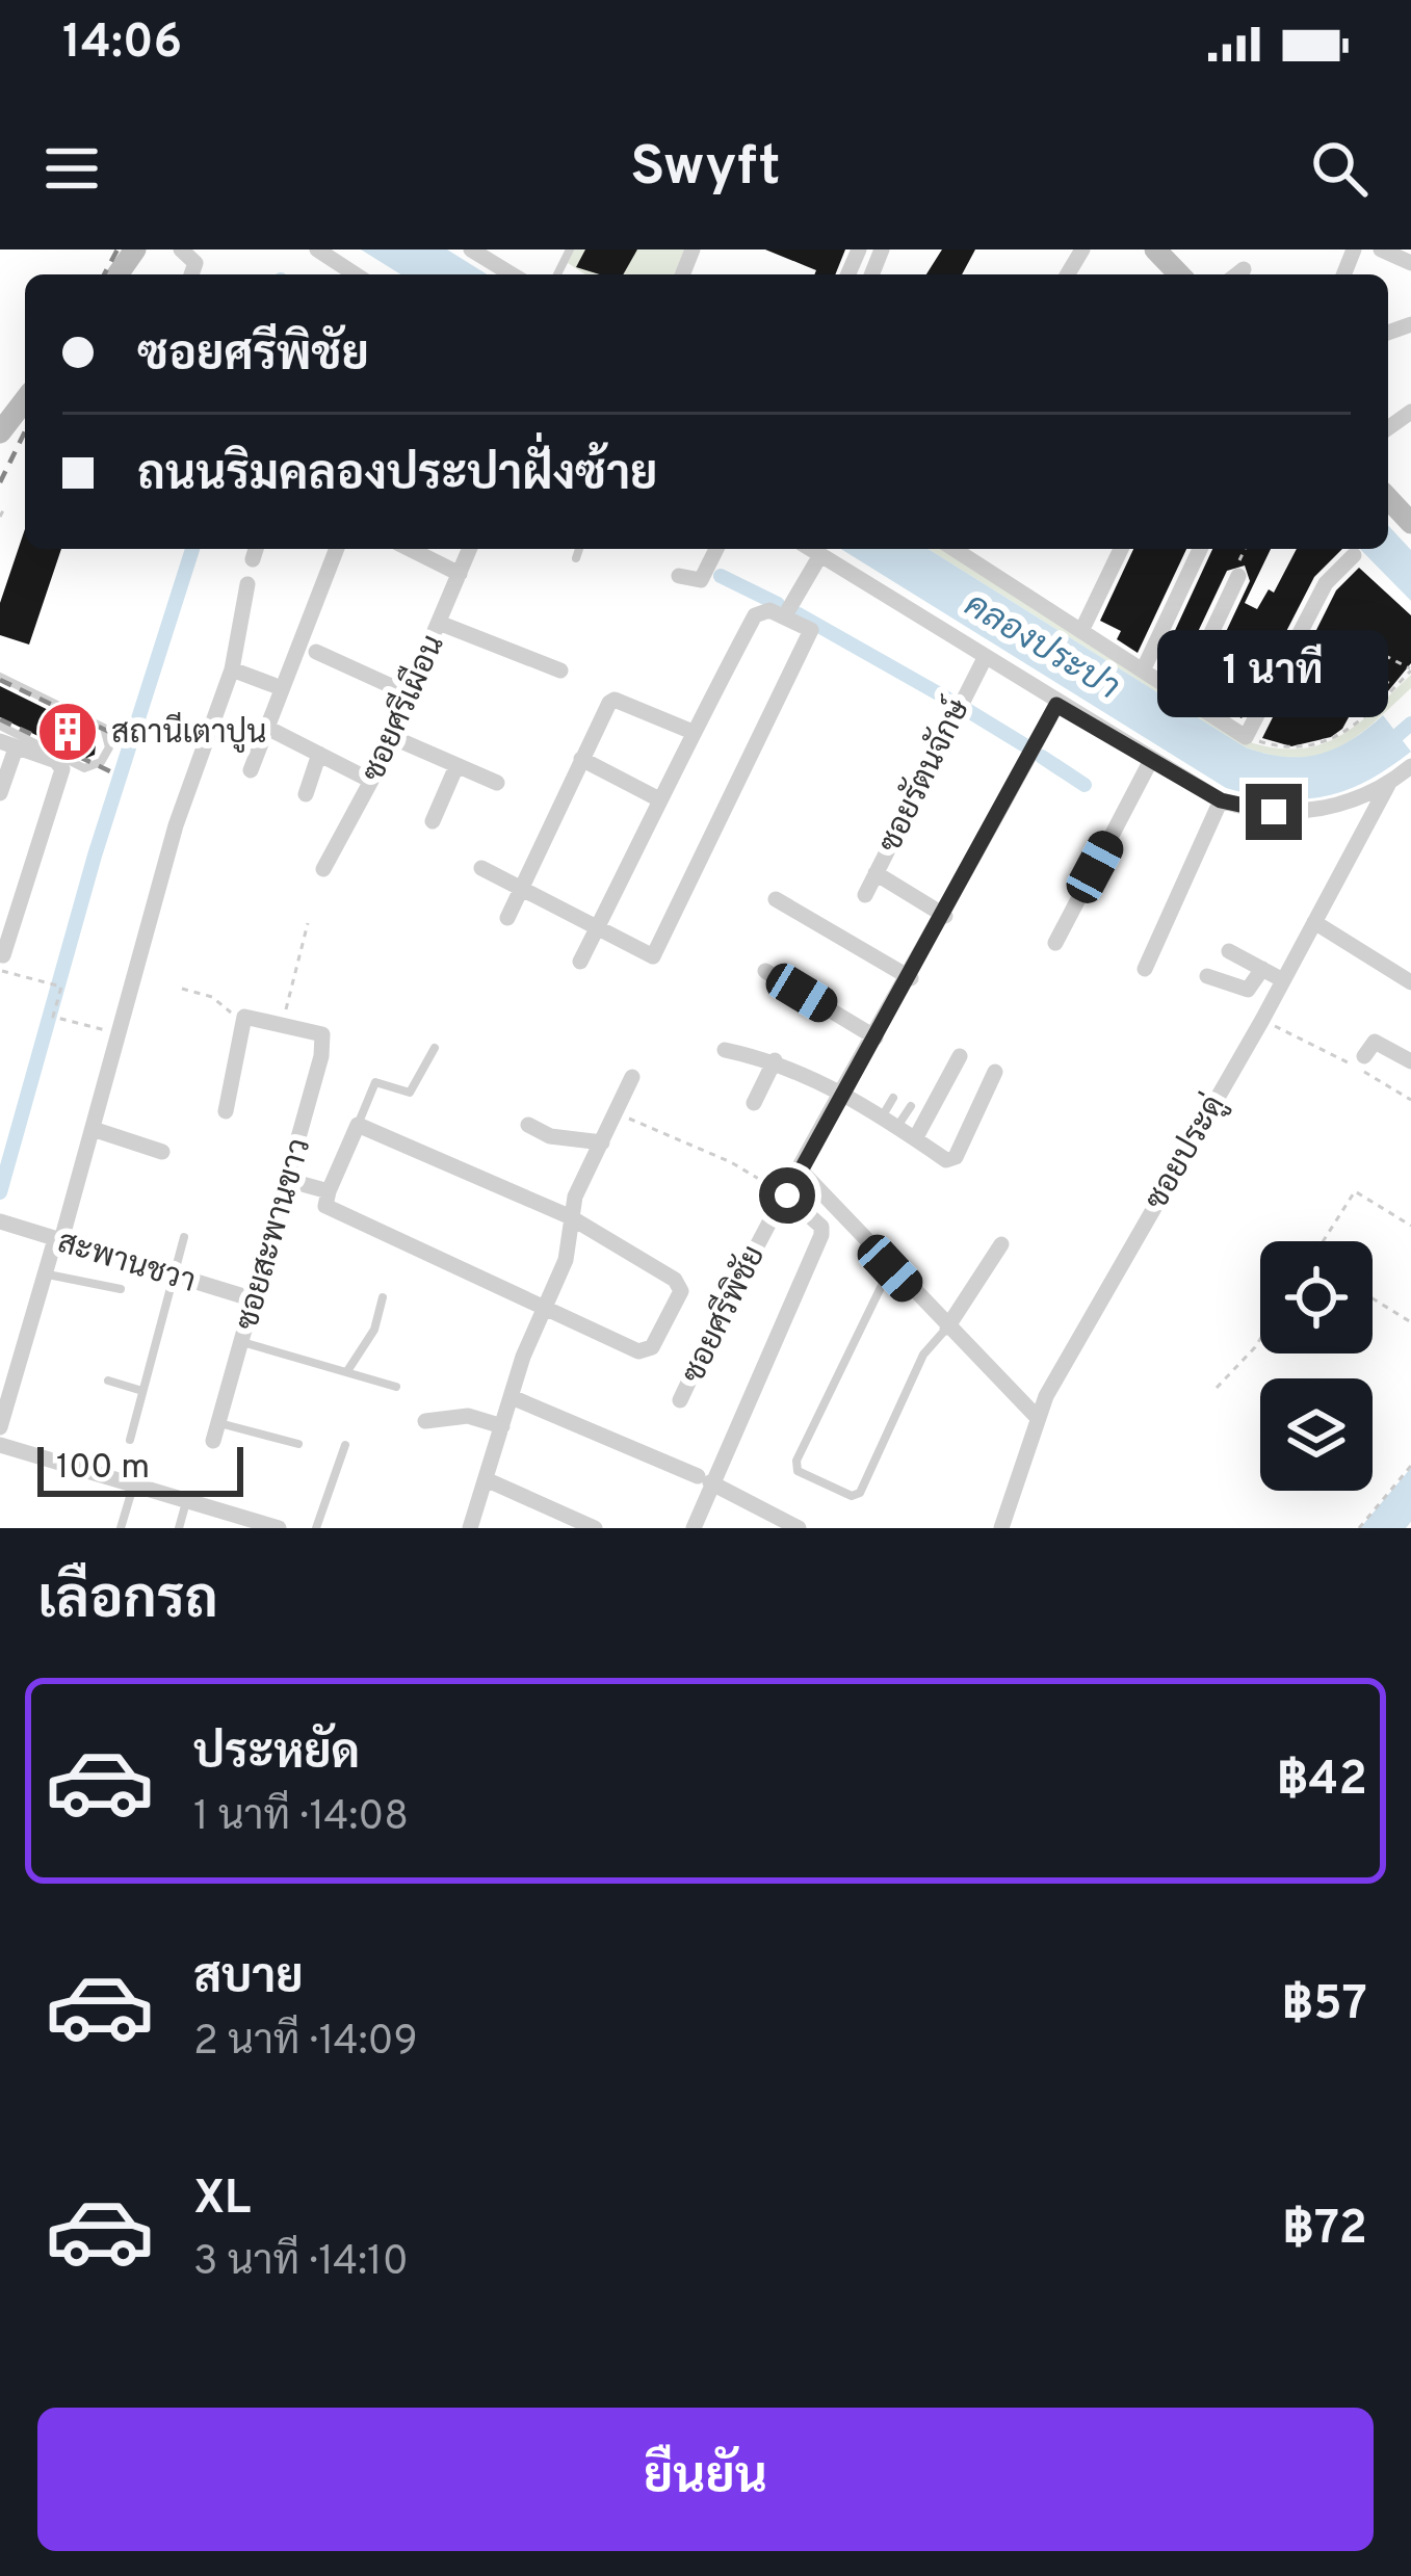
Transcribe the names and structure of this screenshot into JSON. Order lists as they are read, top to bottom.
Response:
{
  "streets": {
    "street": [
      "ซอยศรีเผือน",
      "ซอยรัตนจักษ์",
      "ซอยประดู่",
      "ซอยสะพานขาว",
      "สะพานชวา",
      "ซอยศรีพิชัย"
    ]
  },
  "crossings": [
    ["ซอยสะพานขาว", "สะพานชวา"]
  ],
  "water": ["คลองประปา"],
  "places": {
    "building": ["สถานีเตาปูน"]
  },
  "scale_bar": "100 m",
  "page": {
    "status": "14:06",
    "header": "Swyft",
    "banner": ["ซอยศรีพิชัย", "ถนนริมคลองประปาฝั่งซ้าย"],
    "bubble": "1 นาที",
    "scale": "100 m",
    "heading": "เลือกรถ",
    "list": [
      {
        "name": "ประหยัด",
        "note": "1 นาที · 14:08",
        "value": "฿42"
      },
      {
        "name": "สบาย",
        "note": "2 นาที · 14:09",
        "value": "฿57"
      },
      {
        "name": "XL",
        "note": "3 นาที · 14:10",
        "value": "฿72"
      }
    ],
    "buttons": "ยืนยัน"
  }
}
